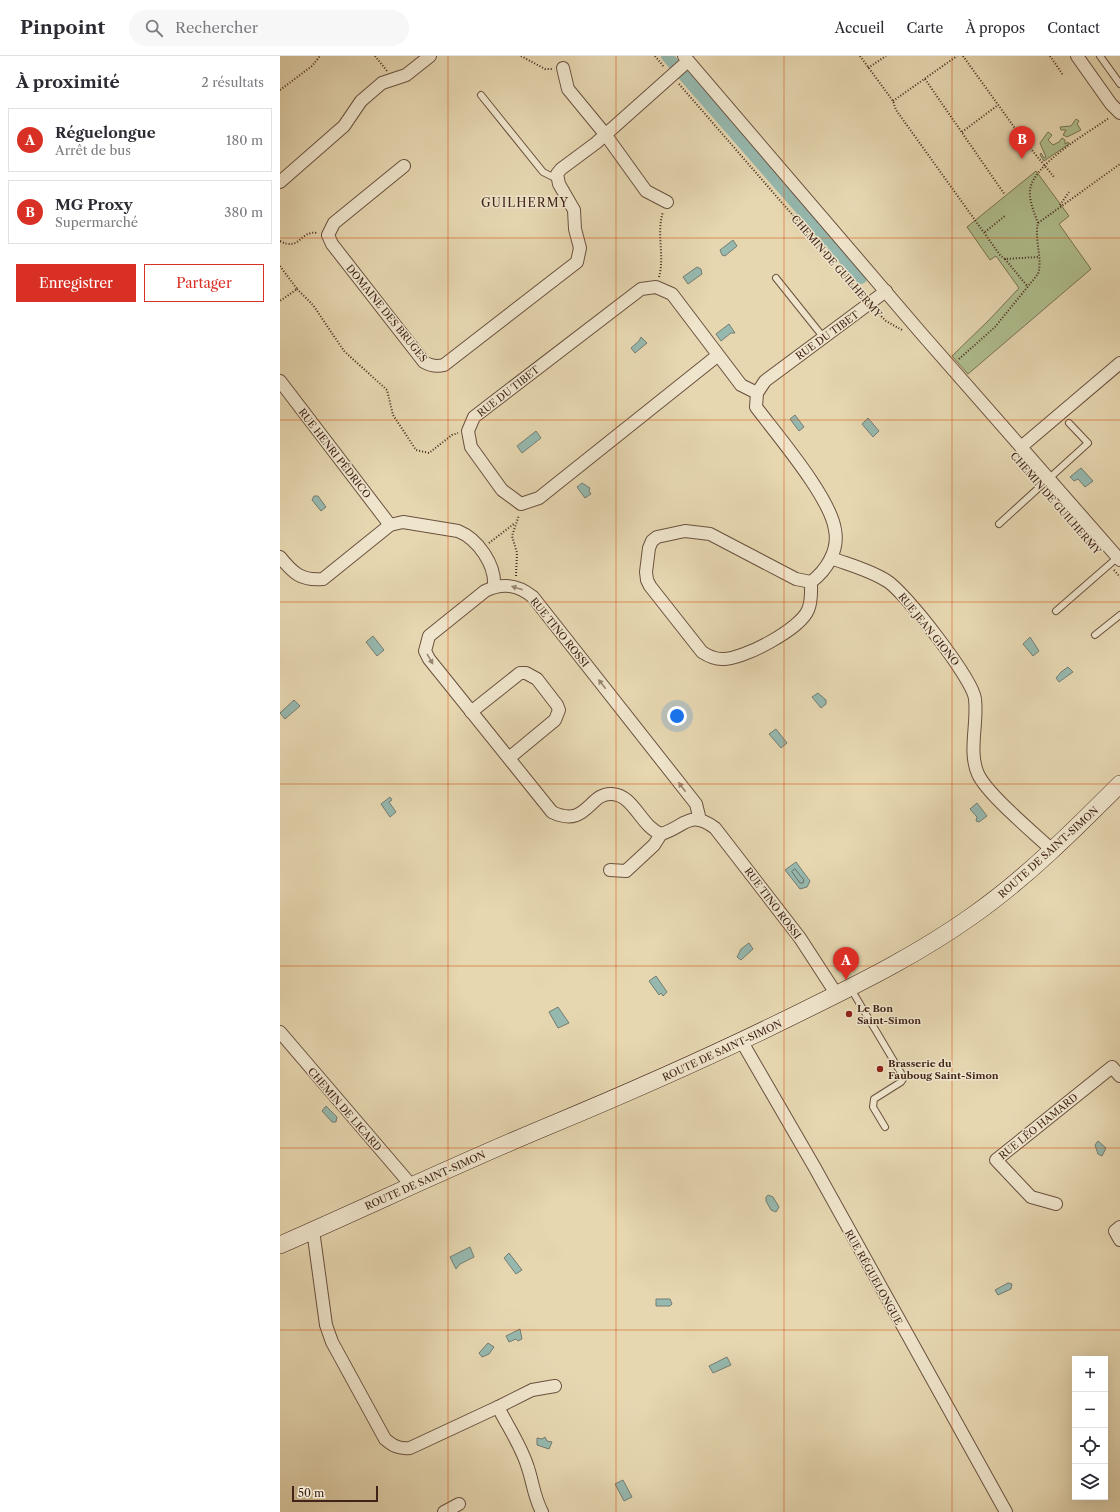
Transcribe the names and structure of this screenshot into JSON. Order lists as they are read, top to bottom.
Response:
{
  "streets": {
    "main road": ["ROUTE DE SAINT-SIMON"],
    "street": [
      "CHEMIN DE GUILHERMY",
      "DOMAINE DES BRUGES",
      "RUE DU TIBET",
      "RUE HENRI PÉDRICO",
      "RUE JEAN GIONO",
      "RUE TINO ROSSI",
      "CHEMIN DE LICARD",
      "RUE LÉO HAMARD",
      "RUE RÉGUELONGUE"
    ]
  },
  "crossings": [
    ["CHEMIN DE GUILHERMY", "RUE DU TIBET"],
    ["RUE JEAN GIONO", "ROUTE DE SAINT-SIMON"],
    ["RUE TINO ROSSI", "ROUTE DE SAINT-SIMON"],
    ["ROUTE DE SAINT-SIMON", "CHEMIN DE LICARD"],
    ["ROUTE DE SAINT-SIMON", "RUE RÉGUELONGUE"]
  ],
  "one_way": ["RUE TINO ROSSI"],
  "districts": ["GUILHERMY"],
  "places": ["Le Bon Saint-Simon", "Brasserie du Fauboug Saint-Simon"],
  "scale_bar": "50 m",
  "page": {
    "header": "Pinpoint",
    "search": "Rechercher",
    "nav": [
      "Accueil",
      "Carte",
      "À propos",
      "Contact"
    ],
    "heading": ["À proximité", "2 résultats"],
    "list": [
      {
        "mark": "A",
        "name": "Réguelongue",
        "note": "Arrêt de bus",
        "value": "180 m"
      },
      {
        "mark": "B",
        "name": "MG Proxy",
        "note": "Supermarché",
        "value": "380 m"
      }
    ],
    "pins": ["B", "A"],
    "buttons": ["Enregistrer", "Partager"],
    "map_buttons": ["+", "−"],
    "scale": "50 m"
  }
}
